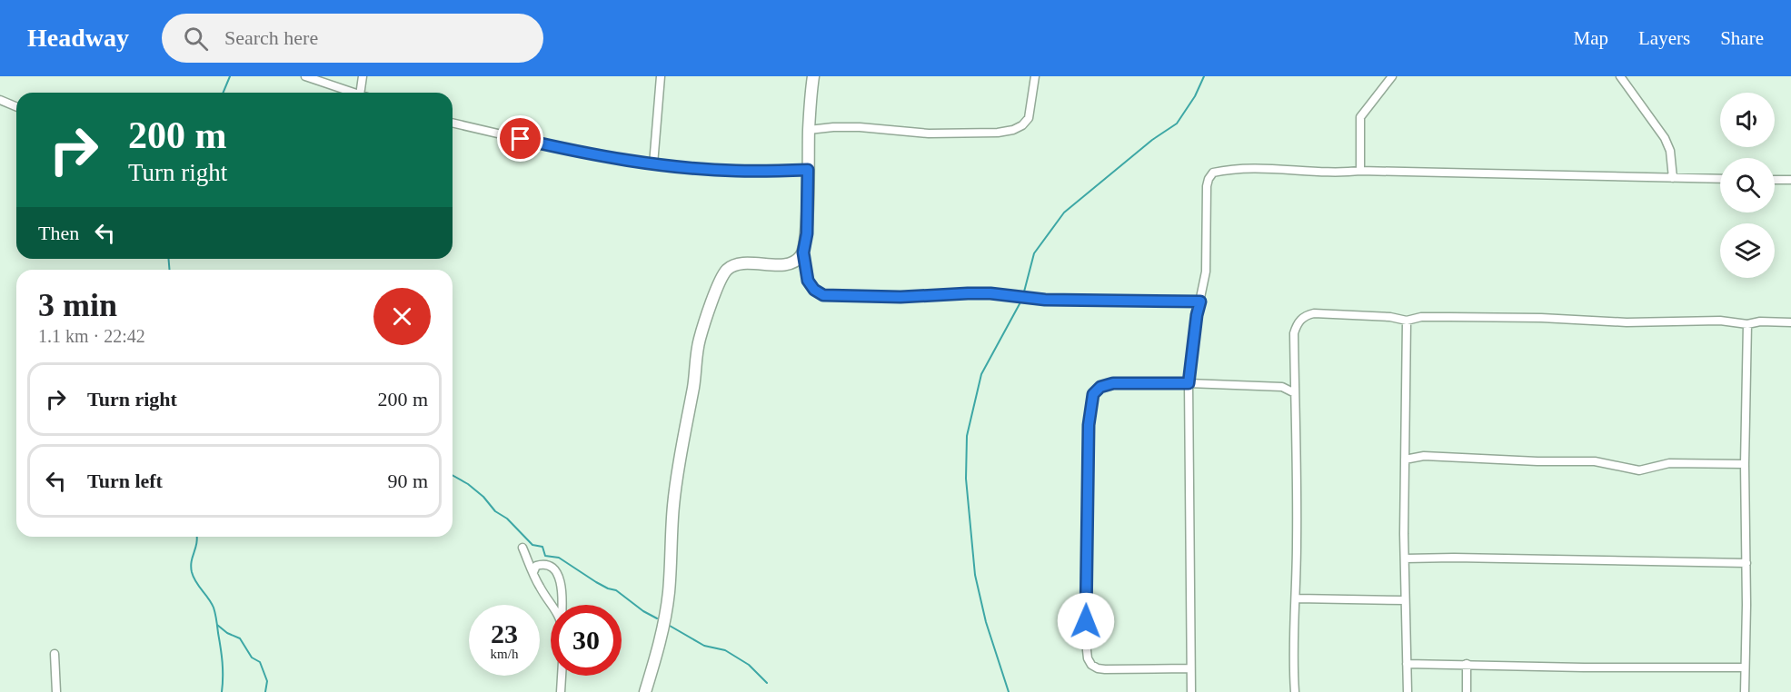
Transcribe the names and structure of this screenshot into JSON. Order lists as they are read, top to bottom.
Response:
{
  "page": {
    "header": "Headway",
    "search": "Search here",
    "nav": ["Map", "Layers", "Share"],
    "turn": ["200 m", "Turn right"],
    "then": "Then",
    "heading": ["3 min", "1.1 km · 22:42"],
    "list": [
      {
        "name": "Turn right",
        "value": "200 m"
      },
      {
        "name": "Turn left",
        "value": "90 m"
      }
    ],
    "speed": "23 km/h",
    "limit": "30"
  }
}
